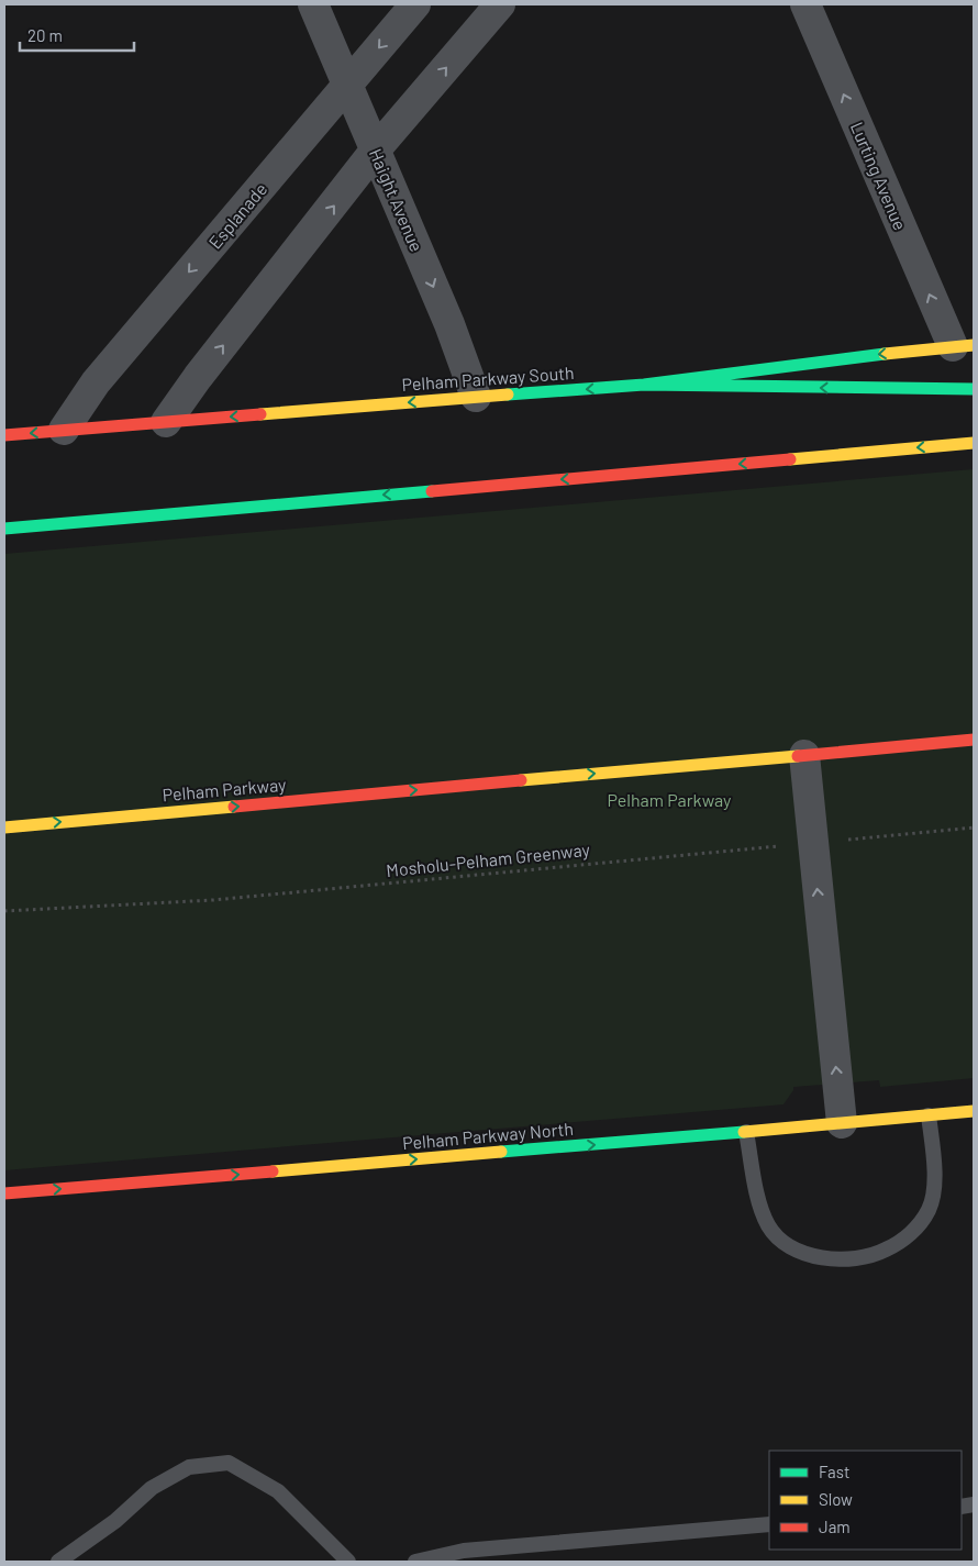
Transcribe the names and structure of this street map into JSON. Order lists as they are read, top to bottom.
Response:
{
  "streets": {
    "main road": ["Pelham Parkway South", "Pelham Parkway", "Pelham Parkway North"],
    "street": ["Lurting Avenue", "Haight Avenue", "Esplanade"],
    "path": ["Mosholu-Pelham Greenway"]
  },
  "crossings": [
    ["Lurting Avenue", "Pelham Parkway South"],
    ["Haight Avenue", "Esplanade"],
    ["Haight Avenue", "Pelham Parkway South"],
    ["Esplanade", "Pelham Parkway South"]
  ],
  "one_way": [
    "Lurting Avenue",
    "Haight Avenue",
    "Pelham Parkway",
    "Pelham Parkway North"
  ],
  "parks": ["Pelham Parkway"],
  "legend": ["Fast", "Slow", "Jam"],
  "scale_bar": "20 m"
}
